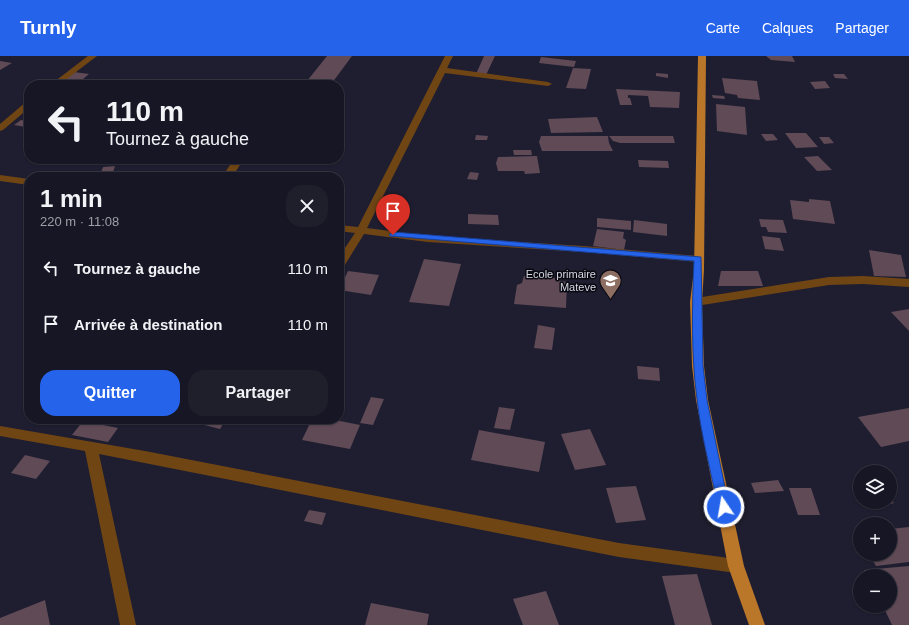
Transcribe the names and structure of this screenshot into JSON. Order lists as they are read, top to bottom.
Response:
{
  "places": {
    "school or university": ["Ecole primaire Mateve"]
  },
  "page": {
    "header": "Turnly",
    "nav": ["Carte", "Calques", "Partager"],
    "turn": ["110 m", "Tournez à gauche"],
    "heading": ["1 min", "220 m · 11:08"],
    "list": [
      {
        "name": "Tournez à gauche",
        "value": "110 m"
      },
      {
        "name": "Arrivée à destination",
        "value": "110 m"
      }
    ],
    "buttons": ["Quitter", "Partager"],
    "map_buttons": ["+", "−"]
  }
}
